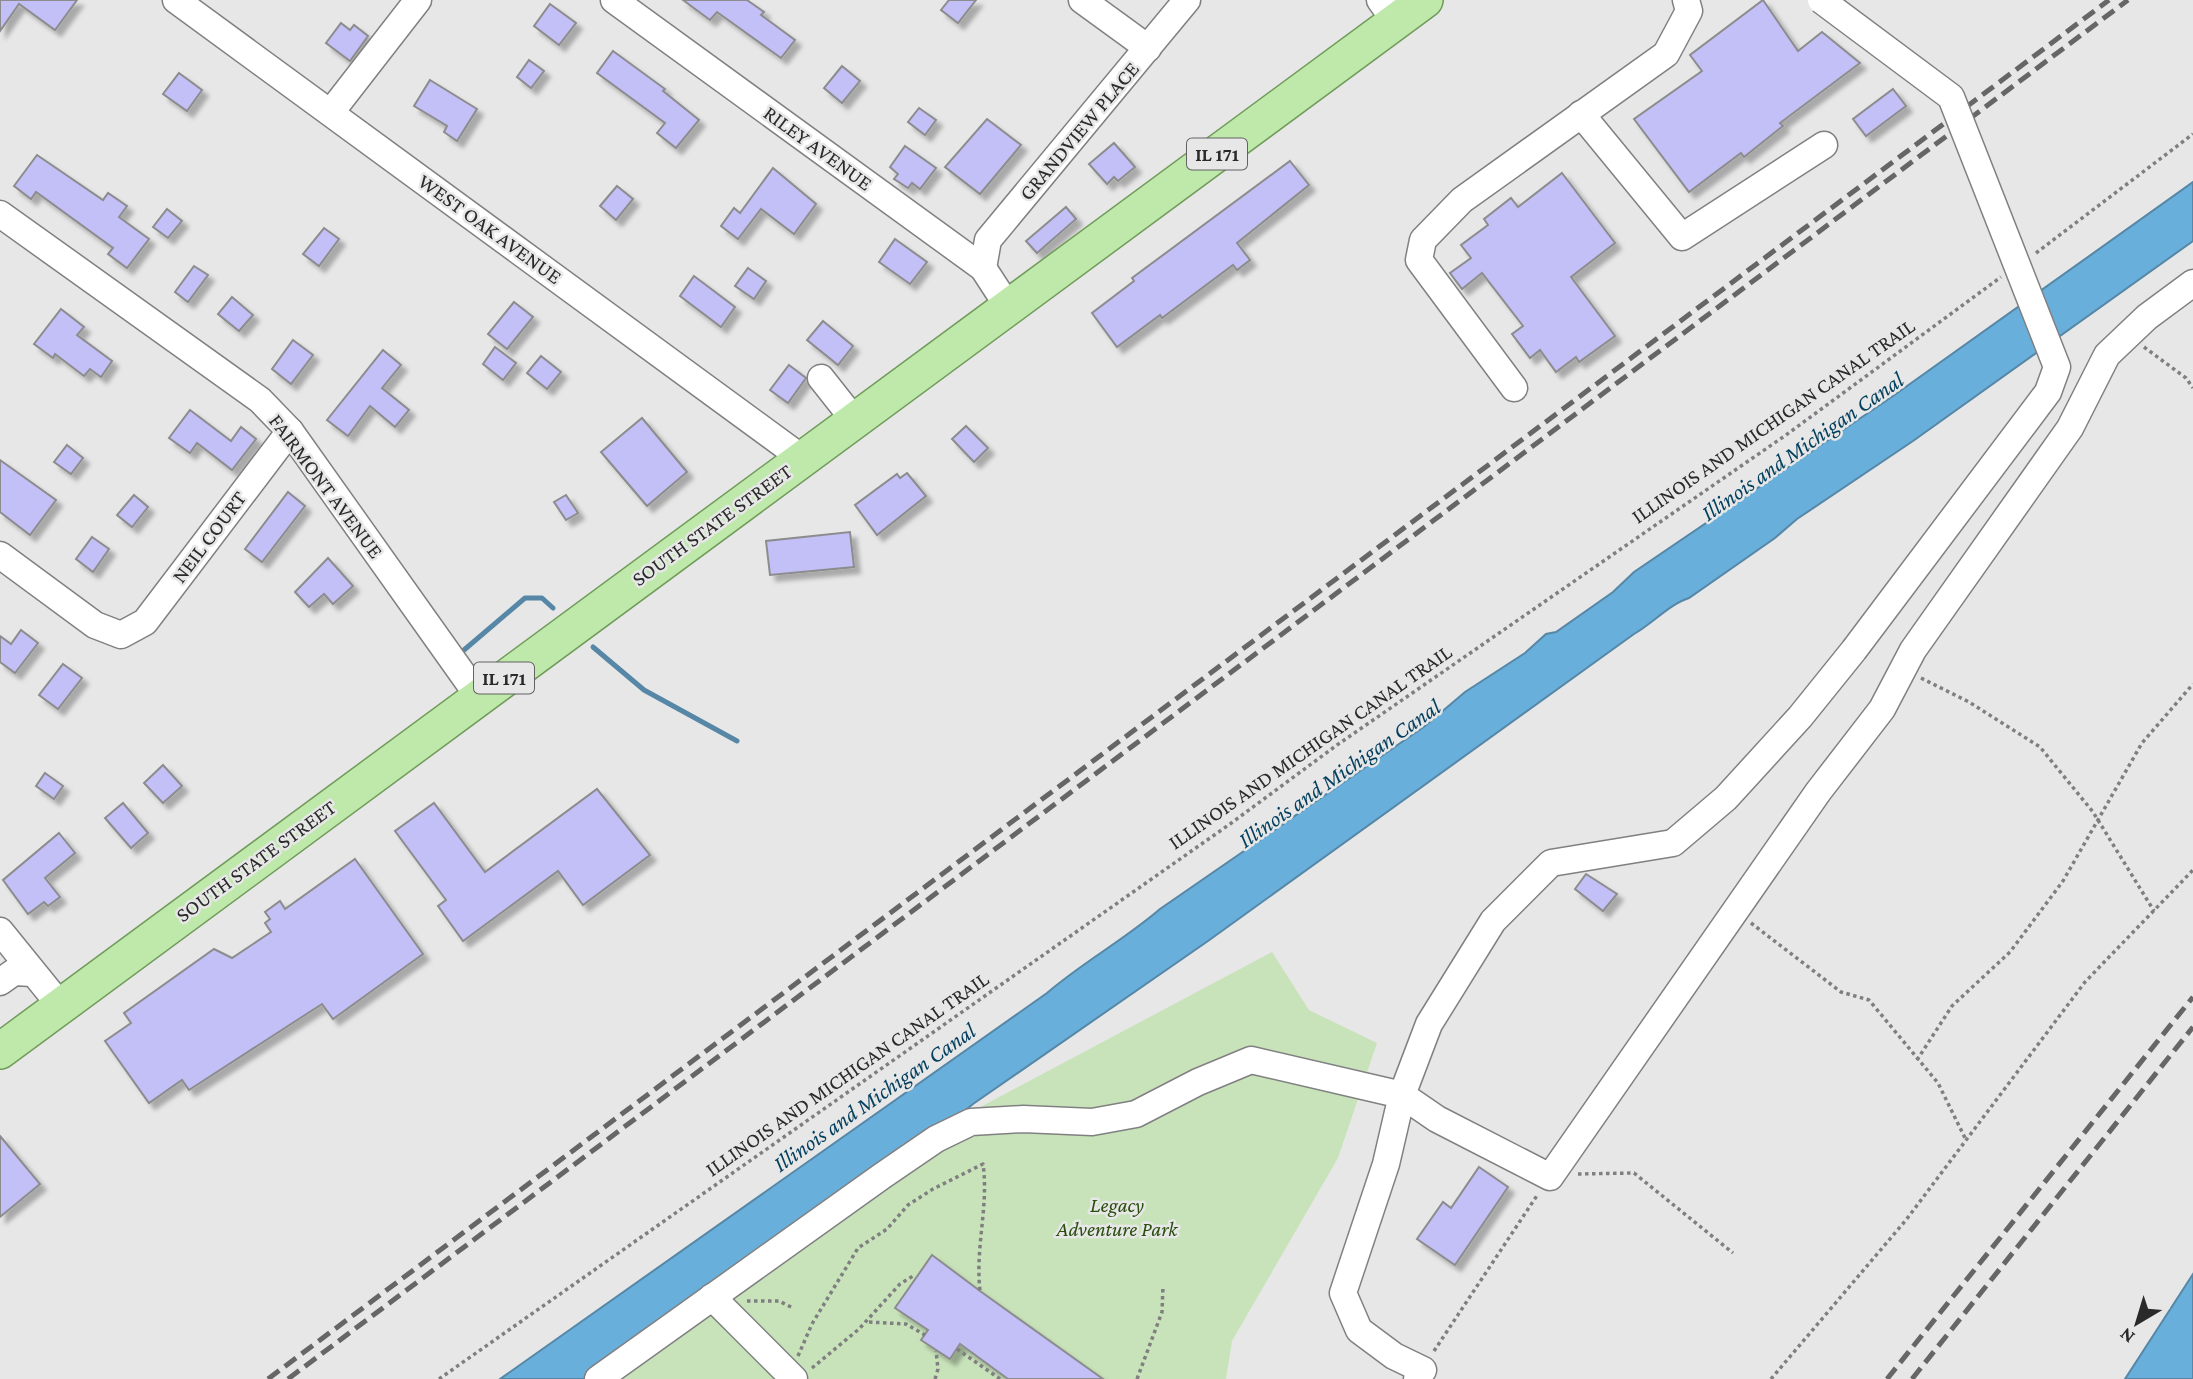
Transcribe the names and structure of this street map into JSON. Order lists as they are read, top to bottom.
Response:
{
  "streets": {
    "main road": ["IL 171", "SOUTH STATE STREET"],
    "street": [
      "GRANDVIEW PLACE",
      "RILEY AVENUE",
      "WEST OAK AVENUE",
      "FAIRMONT AVENUE",
      "NEIL COURT"
    ],
    "path": ["ILLINOIS AND MICHIGAN CANAL TRAIL"]
  },
  "crossings": [
    ["GRANDVIEW PLACE", "RILEY AVENUE"],
    ["RILEY AVENUE", "SOUTH STATE STREET"],
    ["WEST OAK AVENUE", "SOUTH STATE STREET"],
    ["FAIRMONT AVENUE", "SOUTH STATE STREET"],
    ["FAIRMONT AVENUE", "NEIL COURT"]
  ],
  "water": ["Illinois and Michigan Canal"],
  "parks": ["Legacy Adventure Park"],
  "north": "bottom left"
}
